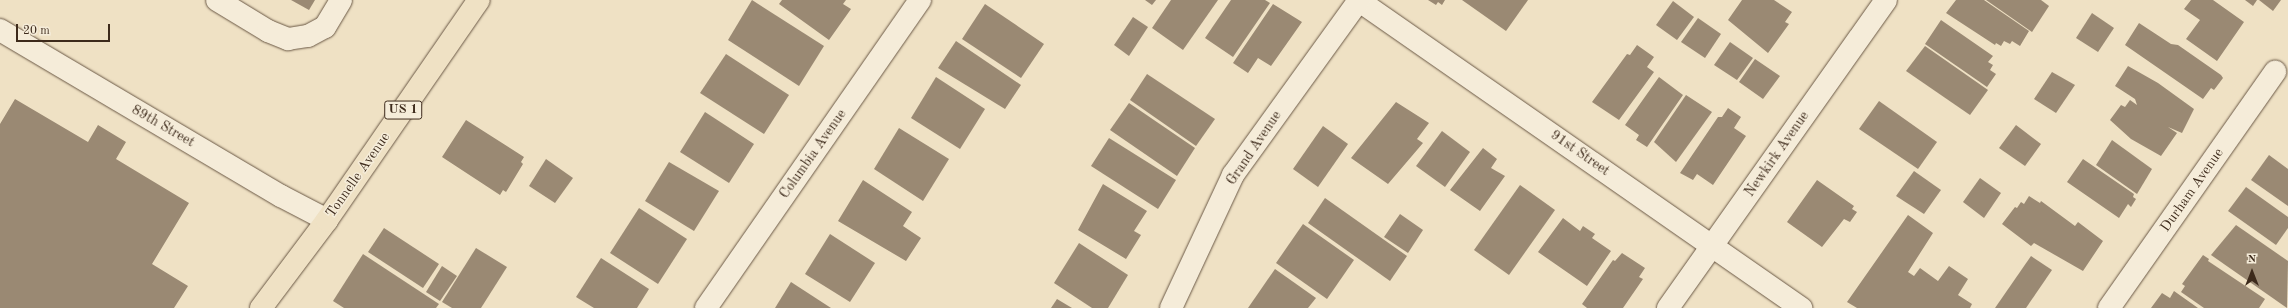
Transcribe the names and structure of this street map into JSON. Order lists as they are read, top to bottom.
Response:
{
  "streets": {
    "main road": ["US 1", "Tonnelle Avenue"],
    "street": [
      "89th Street",
      "Grand Avenue",
      "91st Street",
      "Columbia Avenue",
      "Newkirk Avenue",
      "Durham Avenue"
    ]
  },
  "crossings": [
    ["89th Street", "Tonnelle Avenue"],
    ["Grand Avenue", "91st Street"],
    ["91st Street", "Newkirk Avenue"]
  ],
  "scale_bar": "20 m",
  "north": "top"
}
